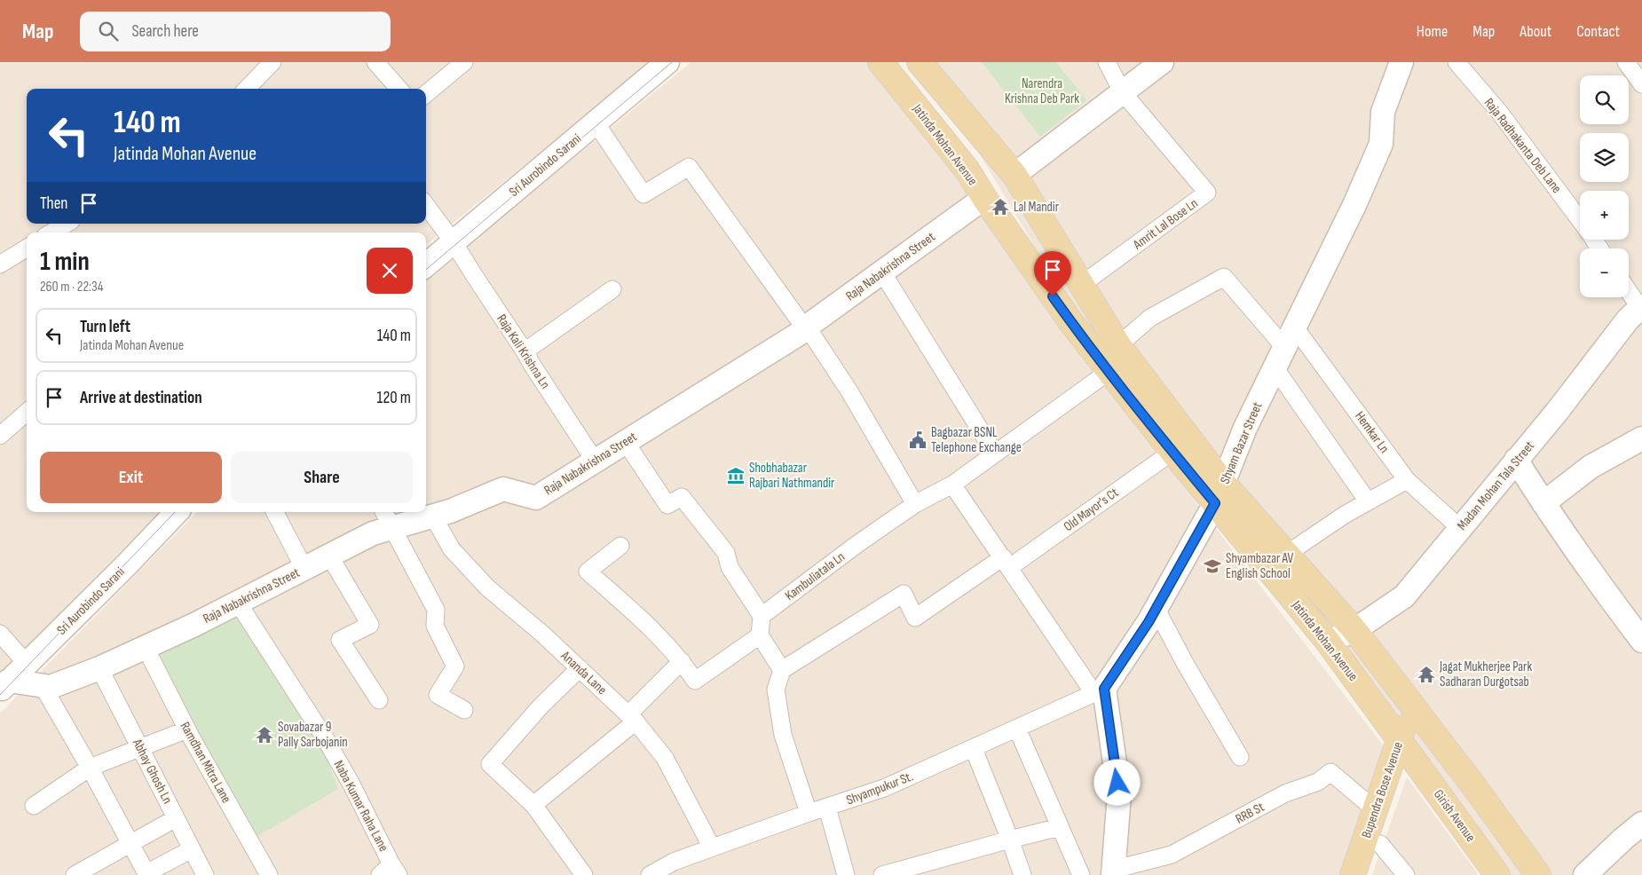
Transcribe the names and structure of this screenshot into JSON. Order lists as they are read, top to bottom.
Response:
{
  "streets": {
    "main road": ["Jatinda Mohan Avenue", "Bupendra Bose Avenue", "Girish Avenue"],
    "street": [
      "Raja Radhakanta Deb Lane",
      "Sri Aurobindo Sarani",
      "Amrit Lal Bose Ln",
      "Raja Nabakrishna Street",
      "Raja Kali Krishna Ln",
      "Hemkar Ln",
      "Shyam Bazar Street",
      "Madan Mohan Tala Street",
      "Old Mayor's Ct",
      "Kambuliatala Ln",
      "Ananda Lane",
      "Ramdhan Mitra Lane",
      "Abhay Ghosh Ln",
      "Shyampukur St.",
      "Naba Kumar Raha Lane",
      "RRB St"
    ]
  },
  "crossings": [
    ["Jatinda Mohan Avenue", "Raja Nabakrishna Street"],
    ["Jatinda Mohan Avenue", "Shyam Bazar Street"],
    ["Jatinda Mohan Avenue", "Madan Mohan Tala Street"],
    ["Jatinda Mohan Avenue", "Old Mayor's Ct"],
    ["Jatinda Mohan Avenue", "Kambuliatala Ln"],
    ["Jatinda Mohan Avenue", "Bupendra Bose Avenue"],
    ["Jatinda Mohan Avenue", "Girish Avenue"],
    ["Sri Aurobindo Sarani", "Raja Nabakrishna Street"],
    ["Sri Aurobindo Sarani", "Raja Kali Krishna Ln"],
    ["Raja Nabakrishna Street", "Raja Kali Krishna Ln"],
    ["Raja Nabakrishna Street", "Ananda Lane"],
    ["Raja Nabakrishna Street", "Ramdhan Mitra Lane"],
    ["Raja Nabakrishna Street", "Abhay Ghosh Ln"],
    ["Raja Nabakrishna Street", "Naba Kumar Raha Lane"],
    ["Hemkar Ln", "Shyam Bazar Street"],
    ["Hemkar Ln", "Madan Mohan Tala Street"],
    ["Shyam Bazar Street", "Shyampukur St."],
    ["Ananda Lane", "Shyampukur St."],
    ["Bupendra Bose Avenue", "RRB St"],
    ["Bupendra Bose Avenue", "Girish Avenue"]
  ],
  "parks": ["Narendra Krishna Deb Park"],
  "places": {
    "temple": ["Lal Mandir", "Jagat Mukherjee Park Sadharan Durgotsab", "Sovabazar 9 Pally Sarbojanin"],
    "public building": ["Bagbazar BSNL Telephone Exchange"],
    "museum": ["Shobhabazar Rajbari Nathmandir"],
    "school or university": ["Shyambazar AV English School"]
  },
  "page": {
    "header": "Map",
    "search": "Search here",
    "nav": [
      "Home",
      "Map",
      "About",
      "Contact"
    ],
    "map_buttons": ["+", "−"],
    "turn": ["140 m", "Jatinda Mohan Avenue"],
    "then": "Then",
    "heading": ["1 min", "260 m · 22:34"],
    "list": [
      {
        "name": "Turn left",
        "note": "Jatinda Mohan Avenue",
        "value": "140 m"
      },
      {
        "name": "Arrive at destination",
        "value": "120 m"
      }
    ],
    "buttons": ["Exit", "Share"]
  }
}
